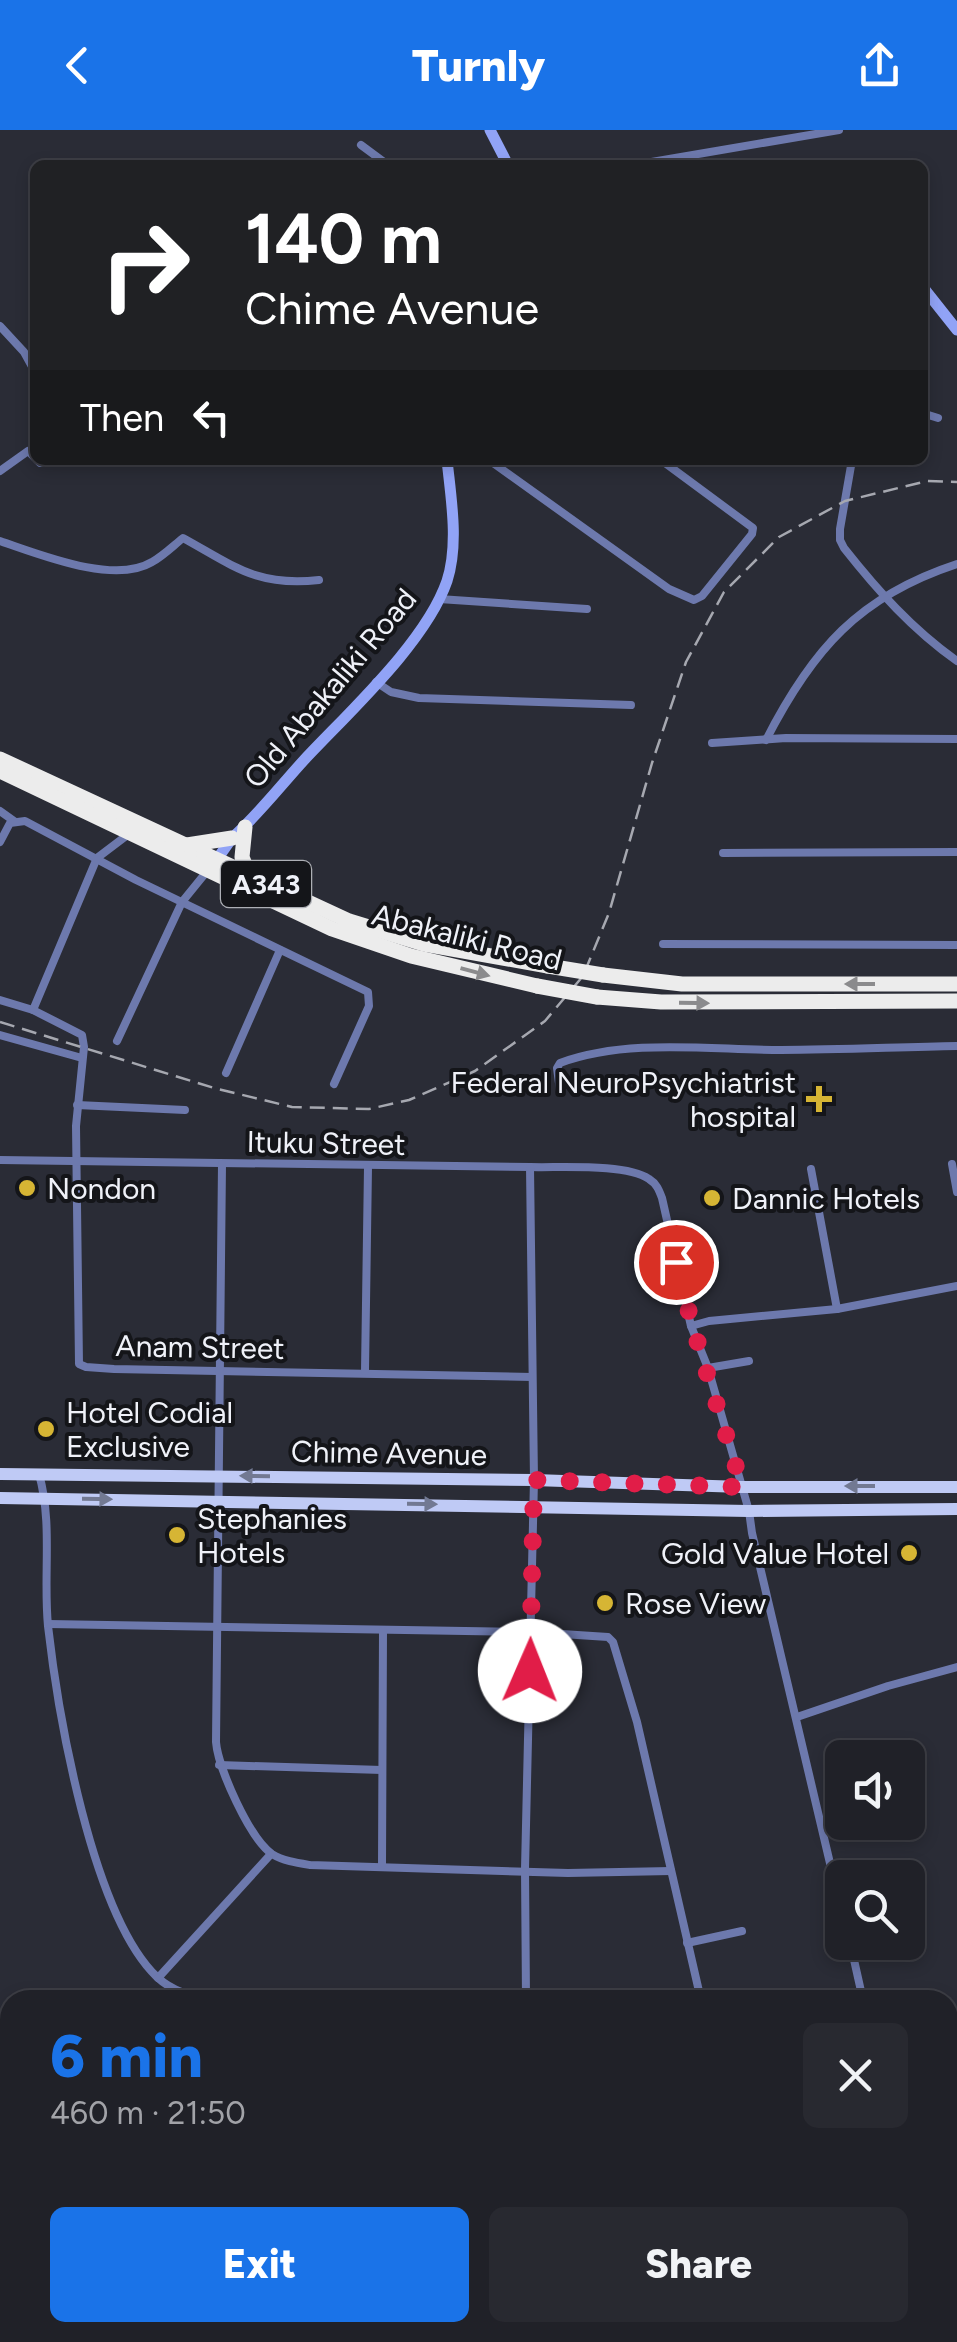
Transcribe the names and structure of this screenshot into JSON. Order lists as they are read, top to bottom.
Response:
{
  "streets": {
    "highway": ["A343", "Abakaliki Road"],
    "main road": ["Old Abakaliki Road", "Chime Avenue"],
    "street": ["Ituku Street", "Anam Street"]
  },
  "crossings": [
    ["Old Abakaliki Road", "Abakaliki Road"],
    ["Ituku Street", "Anam Street"]
  ],
  "places": {
    "health": ["Federal NeuroPsychiatrist hospital"],
    "other": [
      "Nondon",
      "Dannic Hotels",
      "Hotel Codial Exclusive",
      "Stephanies Hotels",
      "Gold Value Hotel",
      "Rose View"
    ]
  },
  "page": {
    "header": "Turnly",
    "turn": ["140 m", "Chime Avenue"],
    "then": "Then",
    "heading": ["6 min", "460 m · 21:50"],
    "buttons": ["Exit", "Share"]
  }
}
